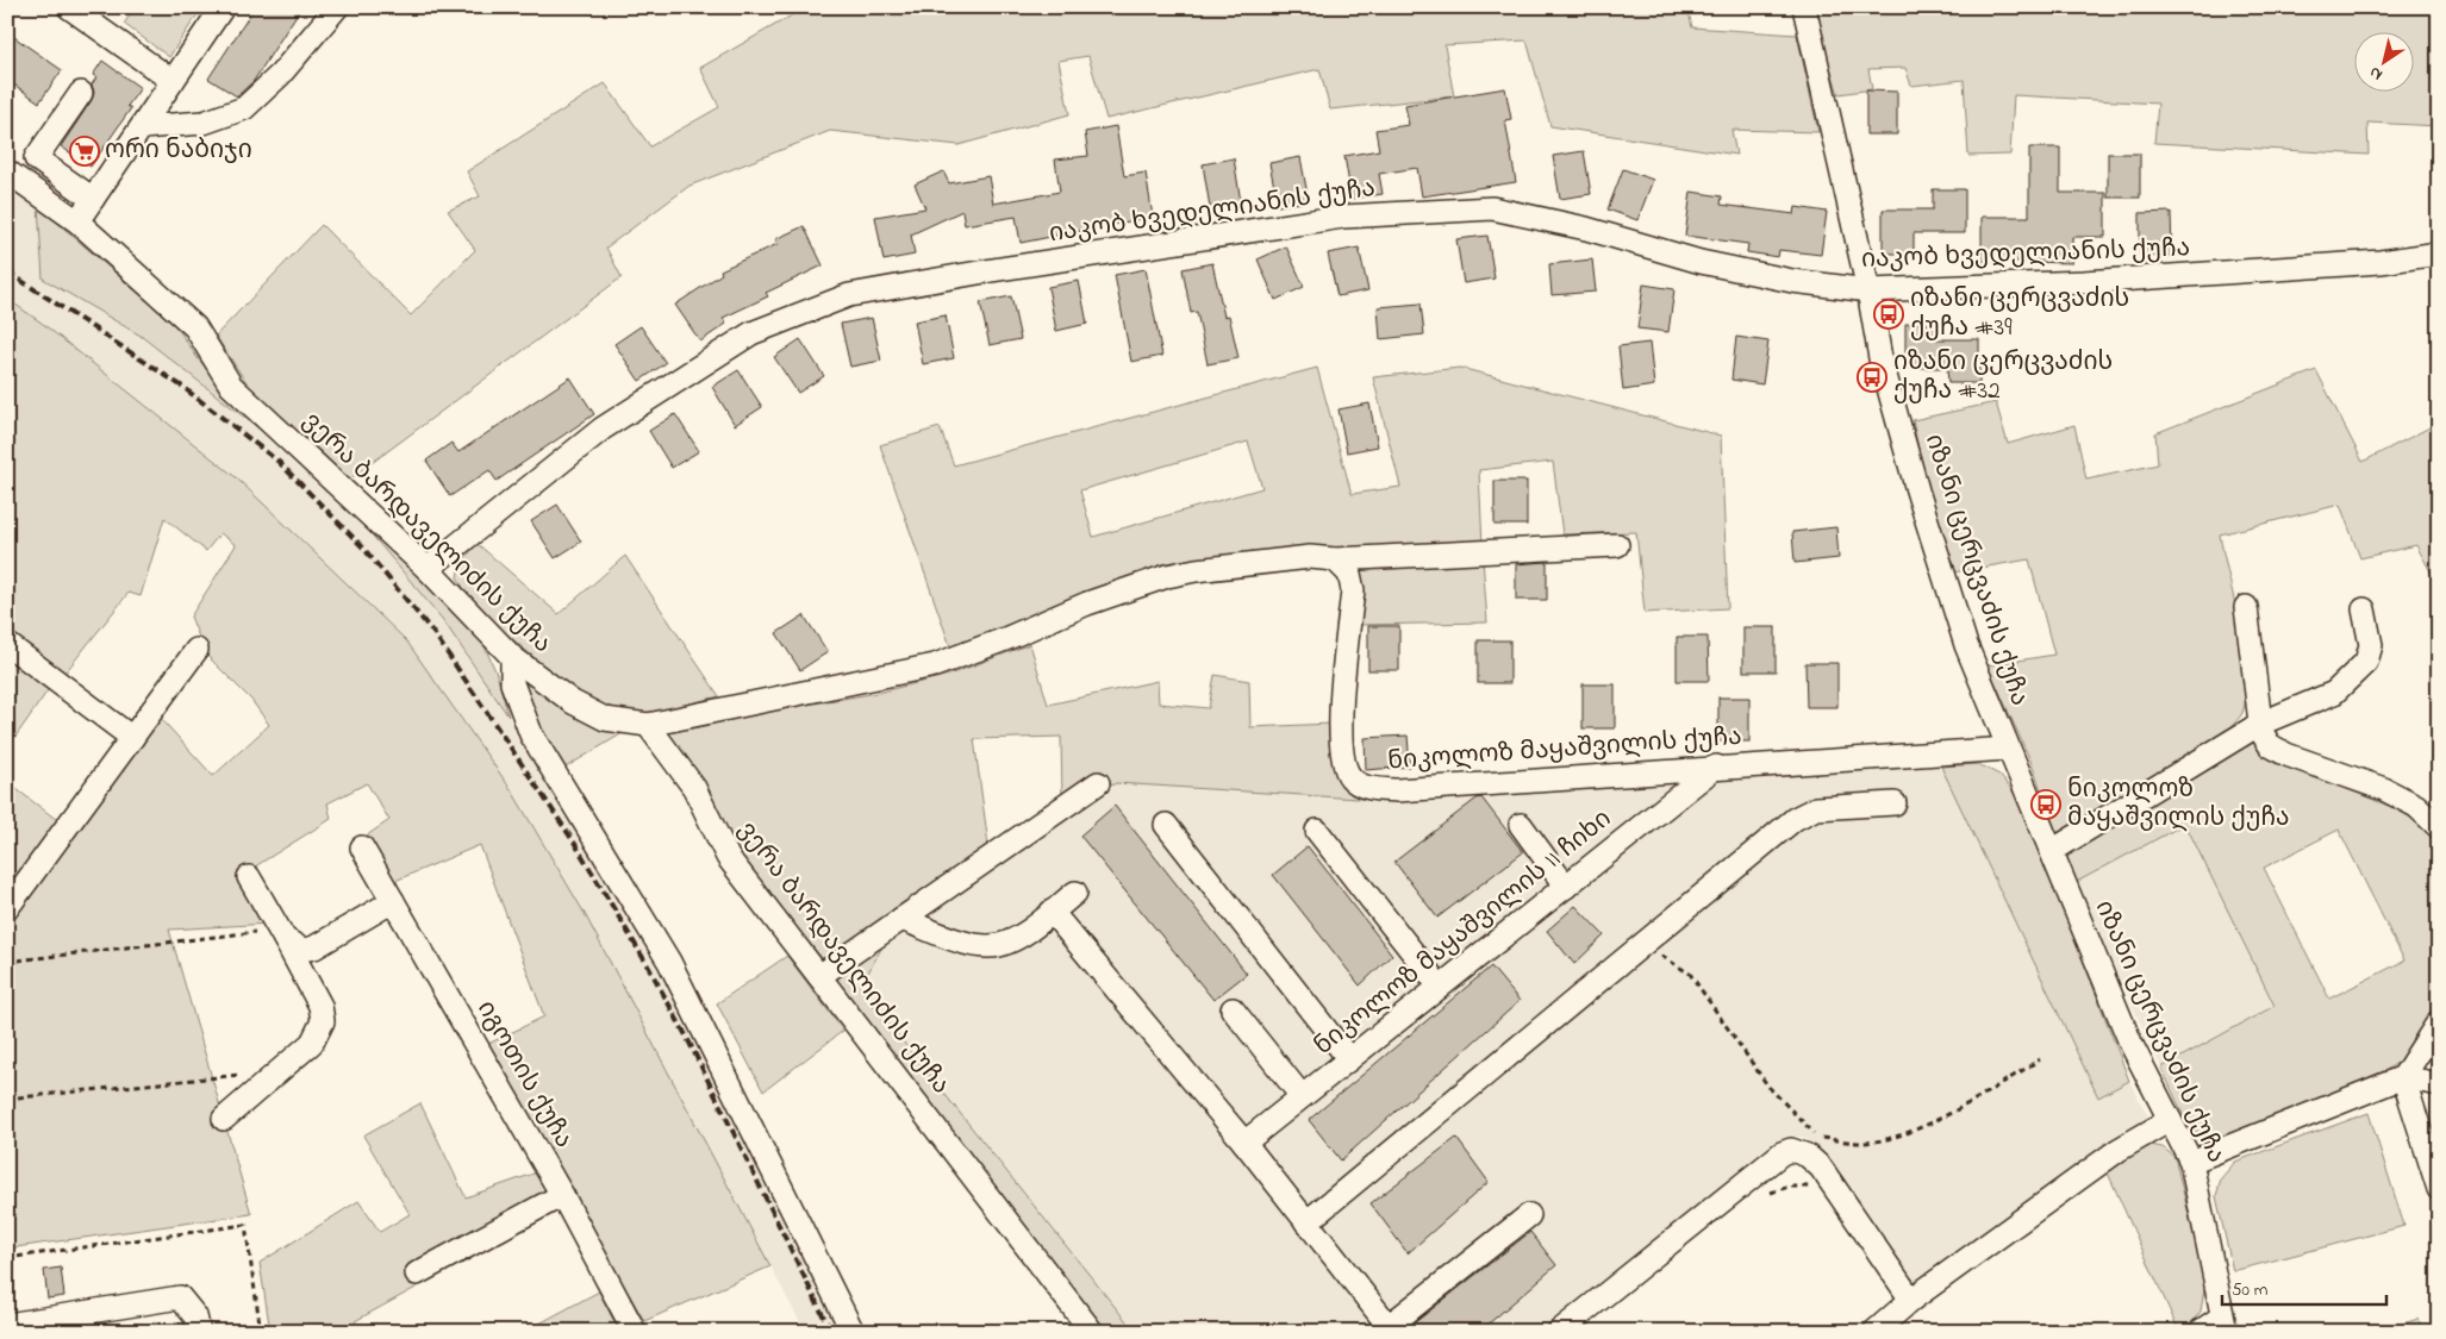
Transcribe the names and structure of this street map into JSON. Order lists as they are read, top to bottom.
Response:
{
  "streets": {
    "street": [
      "იაკობ ხვედელიანის ქუჩა",
      "ვერა ბარდაველიძის ქუჩა",
      "იზანი ცერცვაძის ქუჩა",
      "ნიკოლოზ მაყაშვილის ქუჩა",
      "ნიკოლოზ მაყაშვილის II ჩიხი",
      "იგოთის ქუჩა"
    ]
  },
  "crossings": [
    ["იაკობ ხვედელიანის ქუჩა", "ვერა ბარდაველიძის ქუჩა"],
    ["იაკობ ხვედელიანის ქუჩა", "იზანი ცერცვაძის ქუჩა"],
    ["იზანი ცერცვაძის ქუჩა", "ნიკოლოზ მაყაშვილის ქუჩა"],
    ["ნიკოლოზ მაყაშვილის ქუჩა", "ნიკოლოზ მაყაშვილის II ჩიხი"]
  ],
  "places": {
    "supermarket": ["ორი ნაბიჯი"],
    "bus stop": ["იზანი ცერცვაძის ქუჩა #39", "იზანი ცერცვაძის ქუჩა #32", "ნიკოლოზ მაყაშვილის ქუჩა"]
  },
  "scale_bar": "50 m",
  "north": "bottom left"
}
